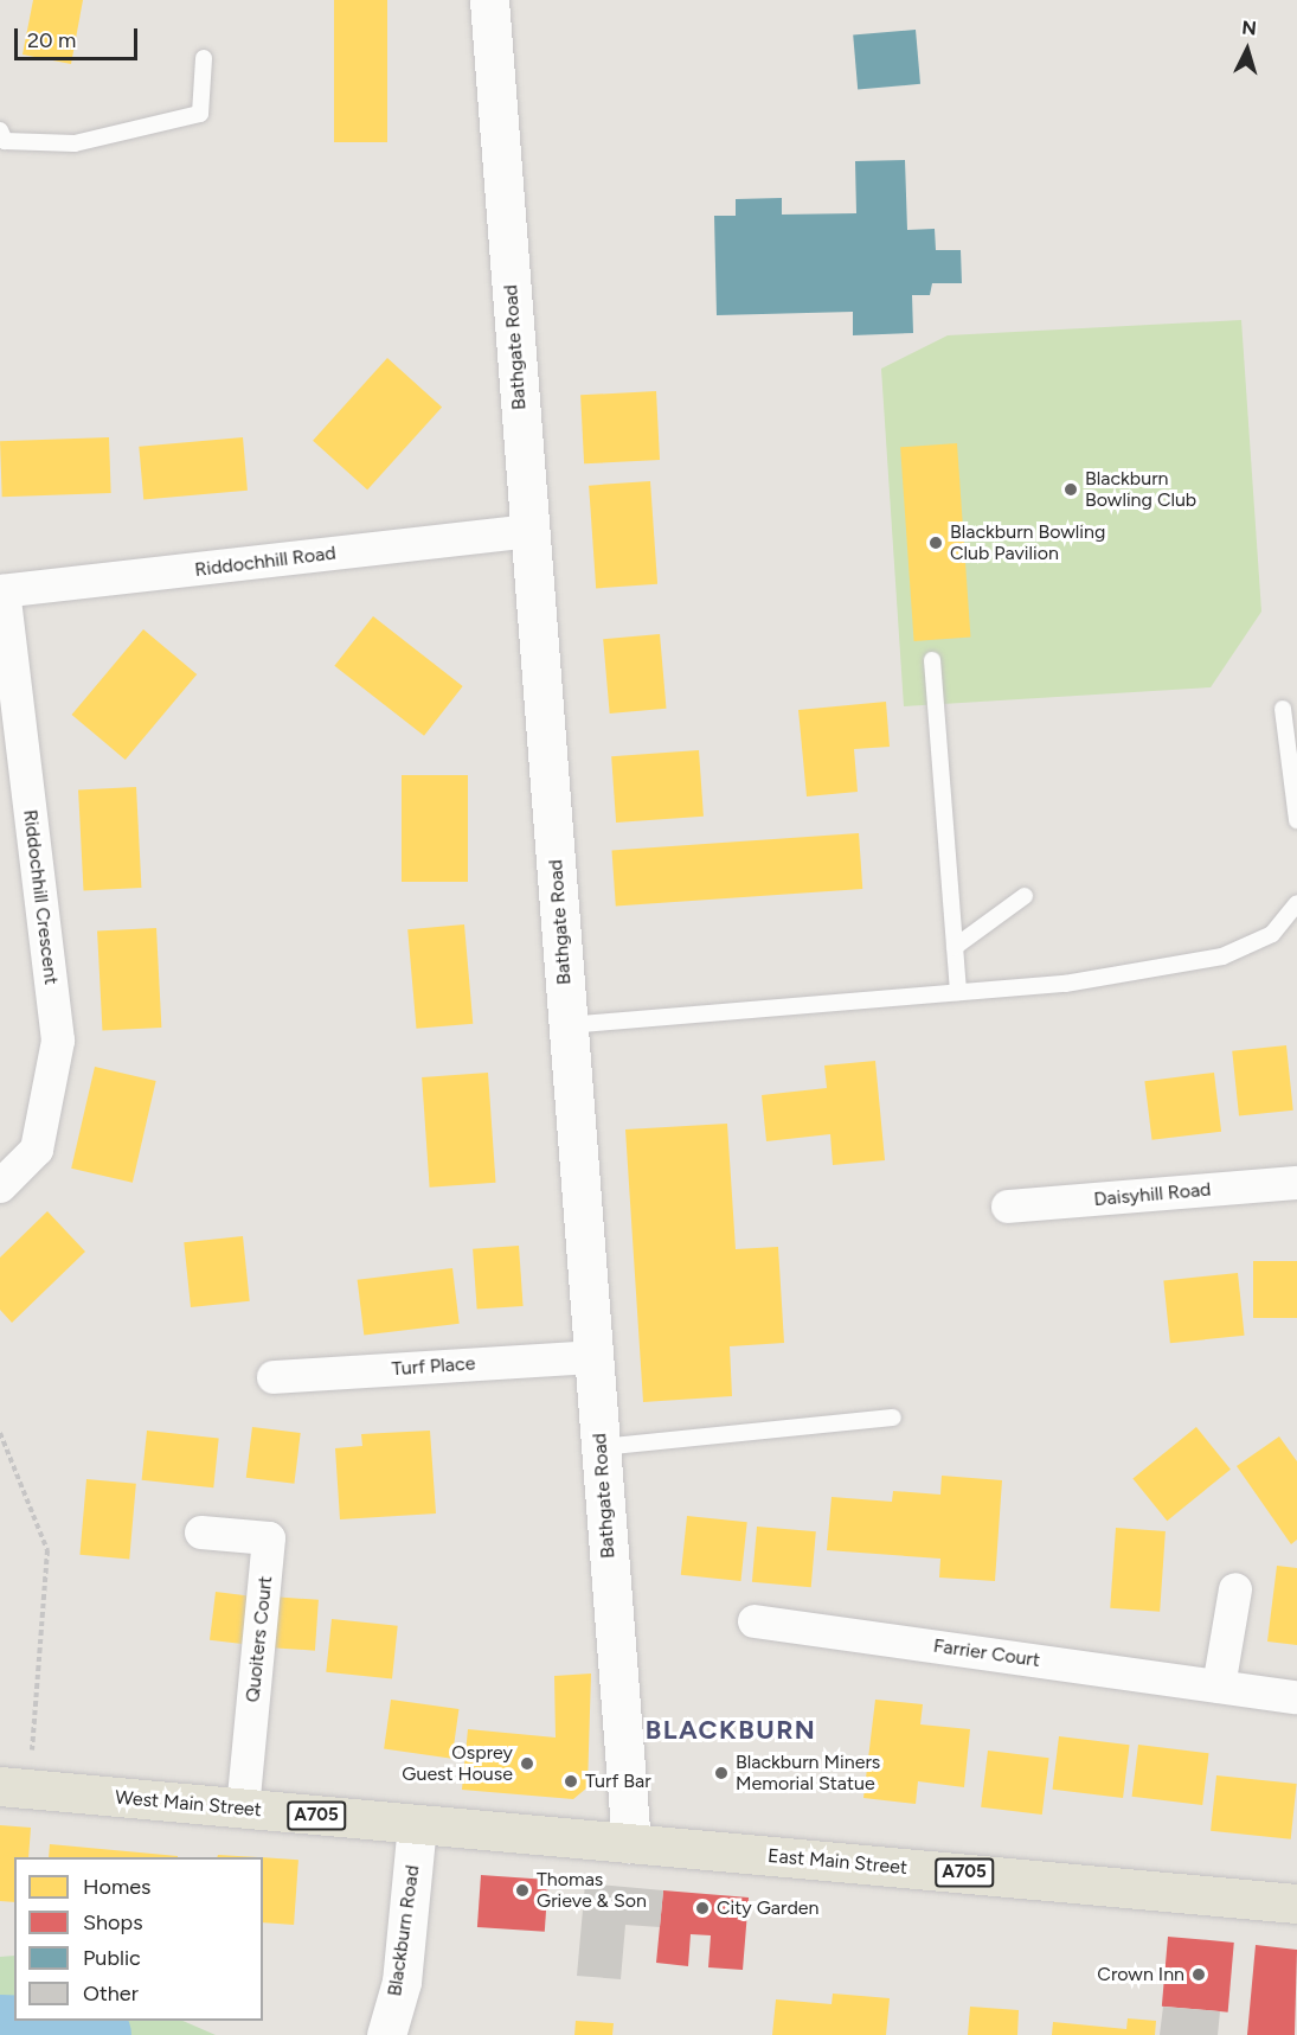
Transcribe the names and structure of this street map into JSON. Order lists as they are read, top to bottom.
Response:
{
  "streets": {
    "main road": [
      "Bathgate Road",
      "West Main Street",
      "A705",
      "East Main Street",
      "Blackburn Road"
    ],
    "street": [
      "Riddochhill Road",
      "Riddochhill Crescent",
      "Daisyhill Road",
      "Turf Place",
      "Quoiters Court",
      "Farrier Court"
    ]
  },
  "crossings": [
    ["Bathgate Road", "Riddochhill Road"],
    ["Bathgate Road", "Turf Place"],
    ["Bathgate Road", "West Main Street"],
    ["Bathgate Road", "East Main Street"],
    ["Riddochhill Road", "Riddochhill Crescent"],
    ["Quoiters Court", "West Main Street"],
    ["West Main Street", "East Main Street"],
    ["West Main Street", "Blackburn Road"]
  ],
  "districts": ["BLACKBURN"],
  "places": [
    "Blackburn Bowling Club",
    "Blackburn Bowling Club Pavilion",
    "Osprey Guest House",
    "Blackburn Miners Memorial Statue",
    "Turf Bar",
    "Thomas Grieve & Son",
    "City Garden",
    "Crown Inn"
  ],
  "legend": [
    "Homes",
    "Shops",
    "Public",
    "Other"
  ],
  "scale_bar": "20 m",
  "north": "top"
}
